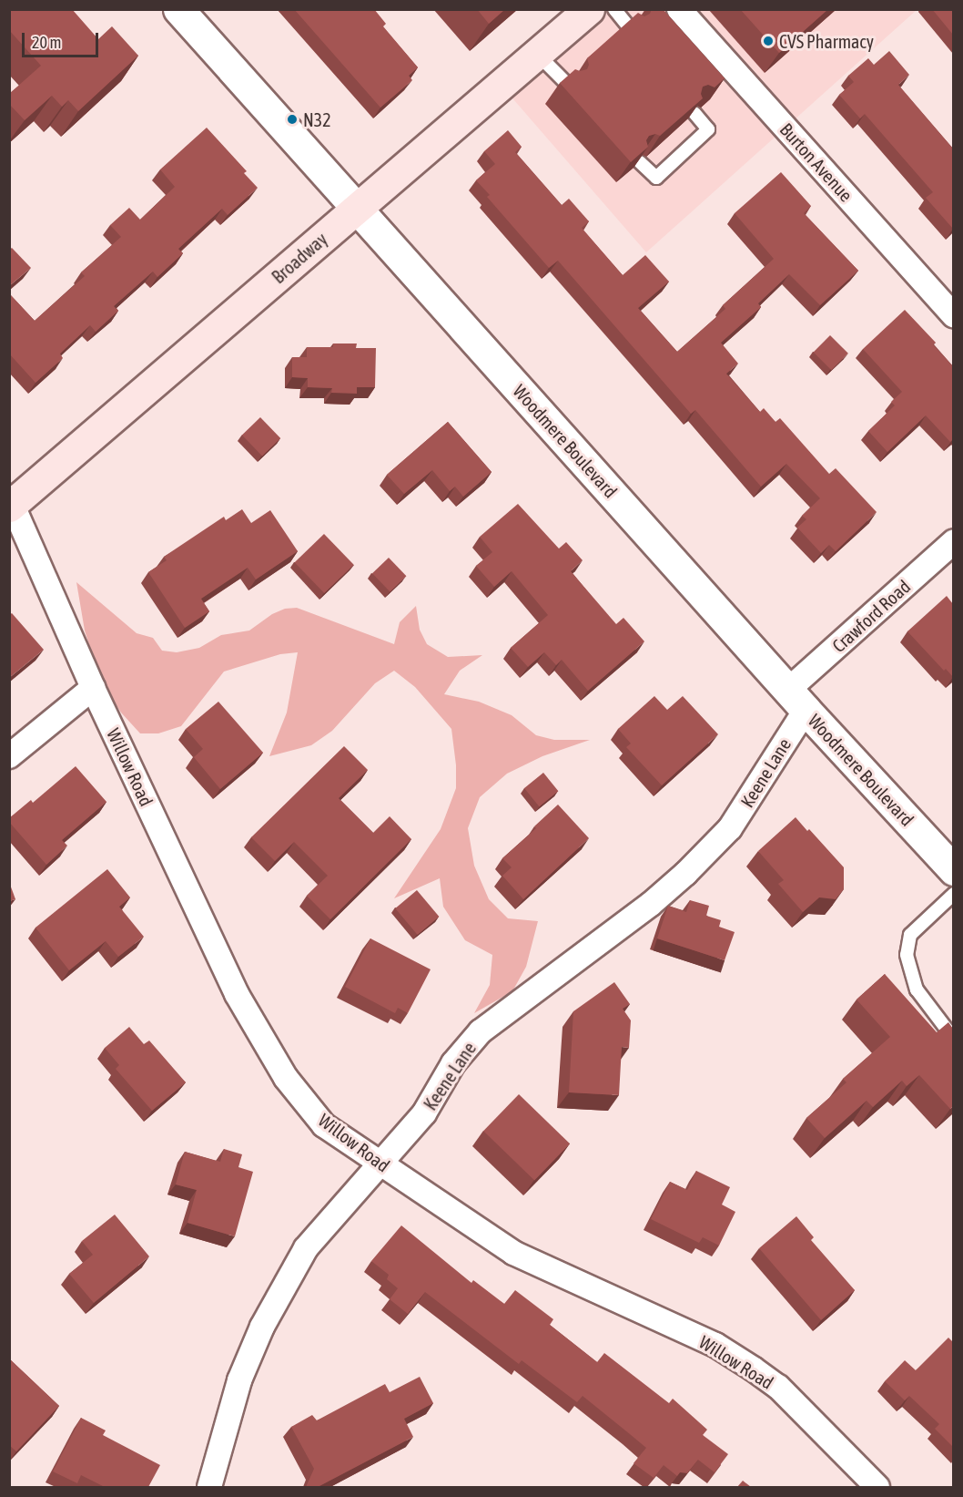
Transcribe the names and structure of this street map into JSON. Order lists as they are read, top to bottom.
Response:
{
  "streets": {
    "main road": ["Broadway"],
    "street": [
      "Burton Avenue",
      "Woodmere Boulevard",
      "Crawford Road",
      "Willow Road",
      "Keene Lane"
    ]
  },
  "crossings": [
    ["Broadway", "Woodmere Boulevard"],
    ["Broadway", "Willow Road"],
    ["Woodmere Boulevard", "Crawford Road"],
    ["Woodmere Boulevard", "Keene Lane"],
    ["Crawford Road", "Keene Lane"],
    ["Willow Road", "Keene Lane"]
  ],
  "places": ["CVS Pharmacy", "N32"],
  "scale_bar": "20 m"
}
